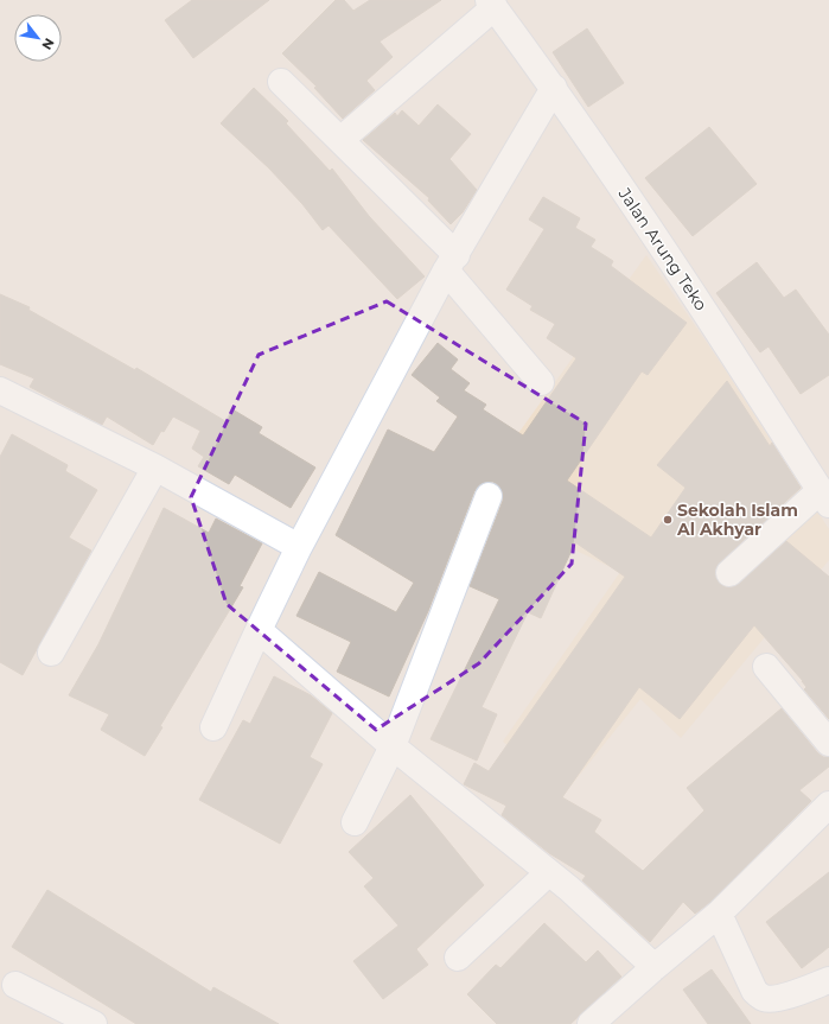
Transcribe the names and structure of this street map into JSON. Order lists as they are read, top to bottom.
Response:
{
  "streets": {
    "street": ["Jalan Arung Teko"]
  },
  "places": ["Sekolah Islam Al Akhyar"],
  "north": "bottom right"
}
